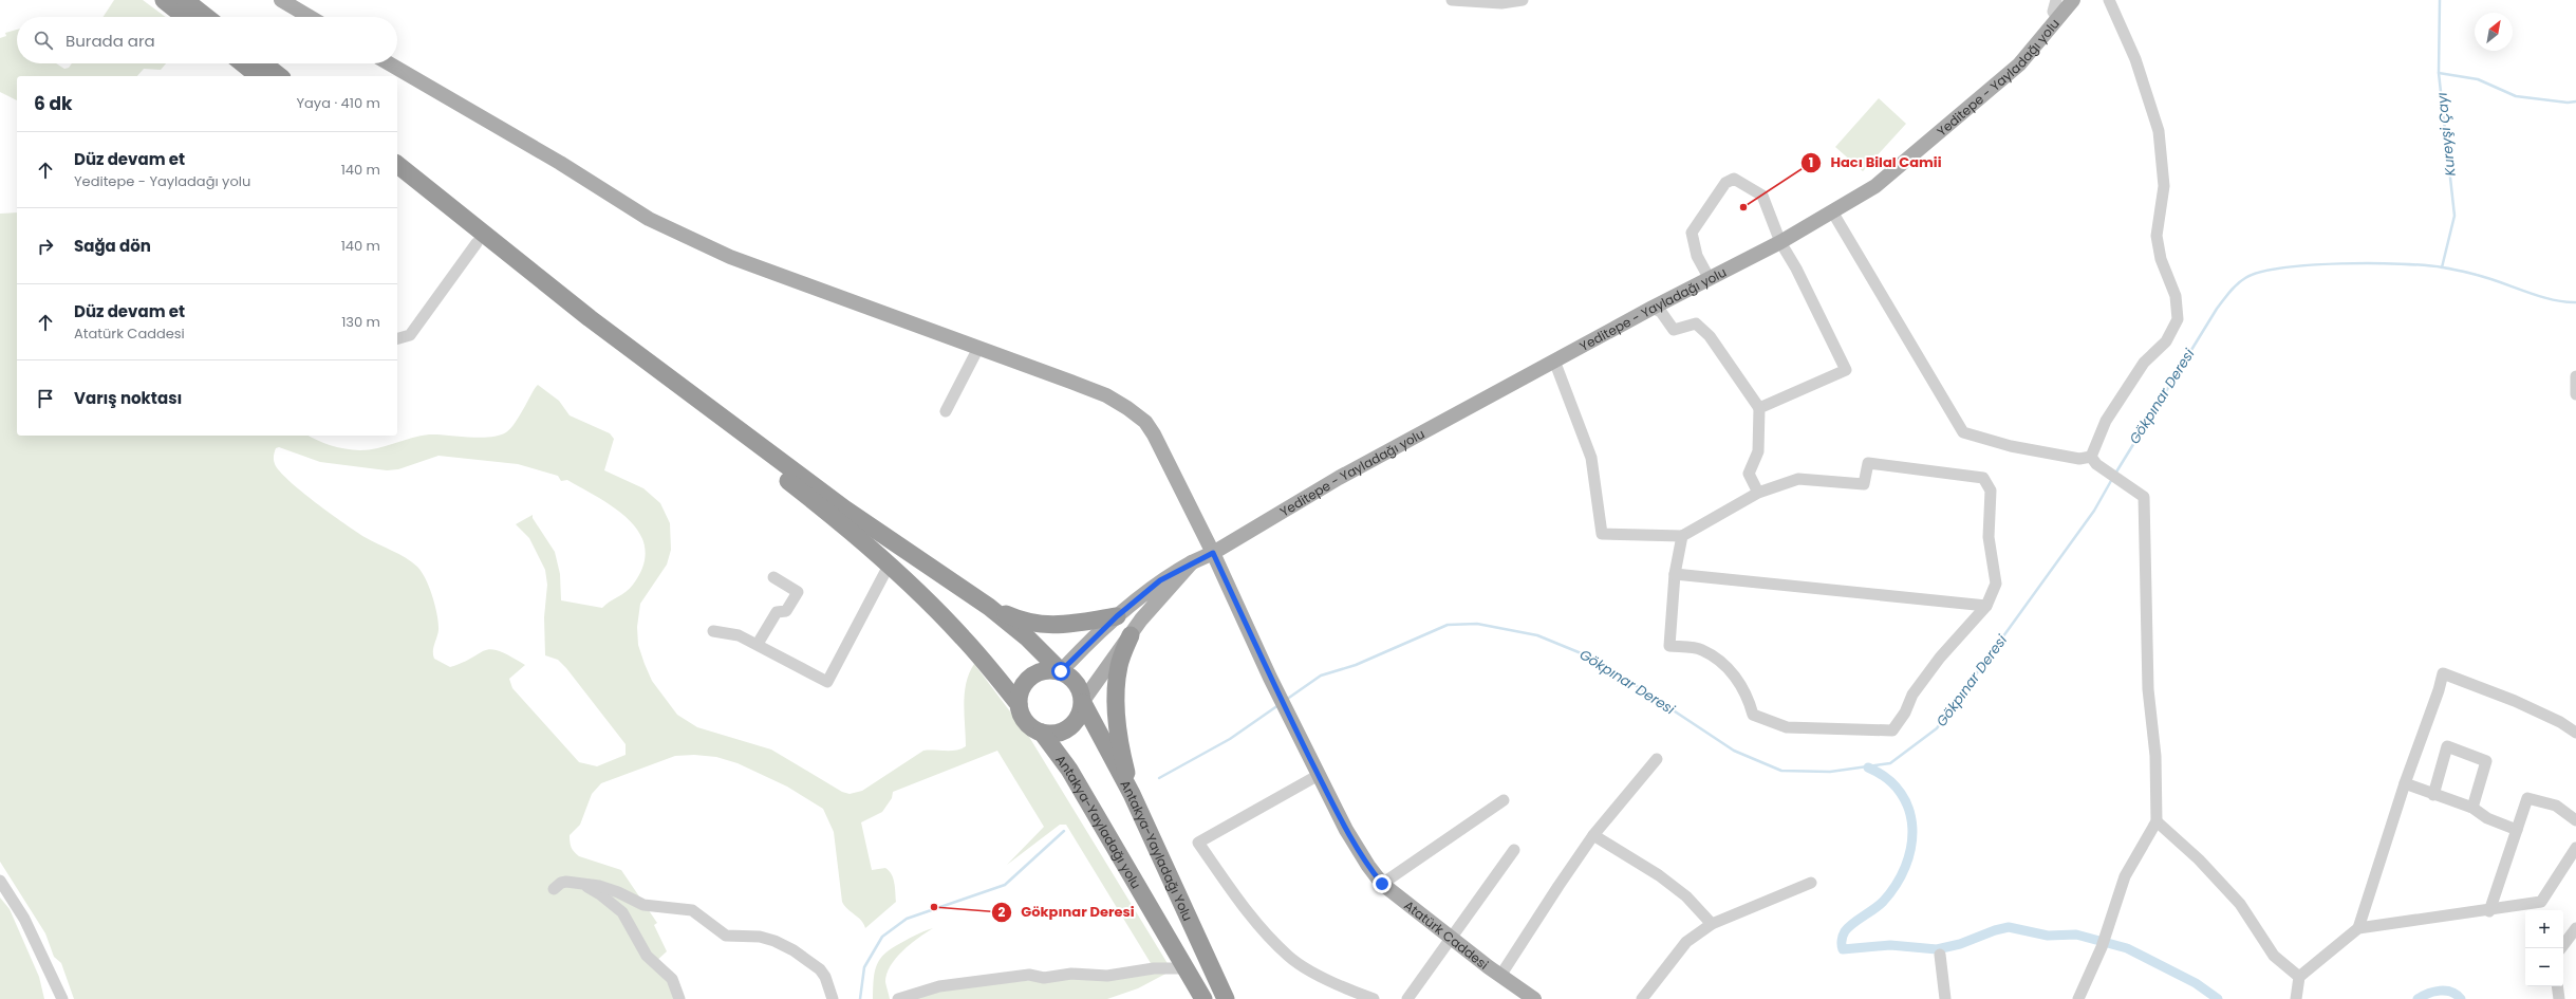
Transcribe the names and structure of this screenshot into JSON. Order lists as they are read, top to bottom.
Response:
{
  "streets": {
    "highway": ["Antakya-Yayladağı yolu", "Antakya-Yayladağı Yolu"],
    "main road": ["Yeditepe - Yayladağı yolu", "Atatürk Caddesi"]
  },
  "crossings": [
    ["Yeditepe - Yayladağı yolu", "Antakya-Yayladağı yolu"],
    ["Yeditepe - Yayladağı yolu", "Antakya-Yayladağı Yolu"],
    ["Yeditepe - Yayladağı yolu", "Atatürk Caddesi"],
    ["Antakya-Yayladağı yolu", "Antakya-Yayladağı Yolu"]
  ],
  "water": ["Kureyşi Çayı", "Gökpınar Deresi"],
  "places": ["Hacı Bilal Camii", "Gökpınar Deresi"],
  "north": "top right",
  "page": {
    "search": "Burada ara",
    "heading": ["6 dk", "Yaya · 410 m"],
    "list": [
      ["Düz devam et", "Yeditepe - Yayladağı yolu", "140 m"],
      ["Sağa dön", "140 m"],
      ["Düz devam et", "Atatürk Caddesi", "130 m"],
      "Varış noktası"
    ],
    "map_buttons": ["+", "−"]
  }
}
